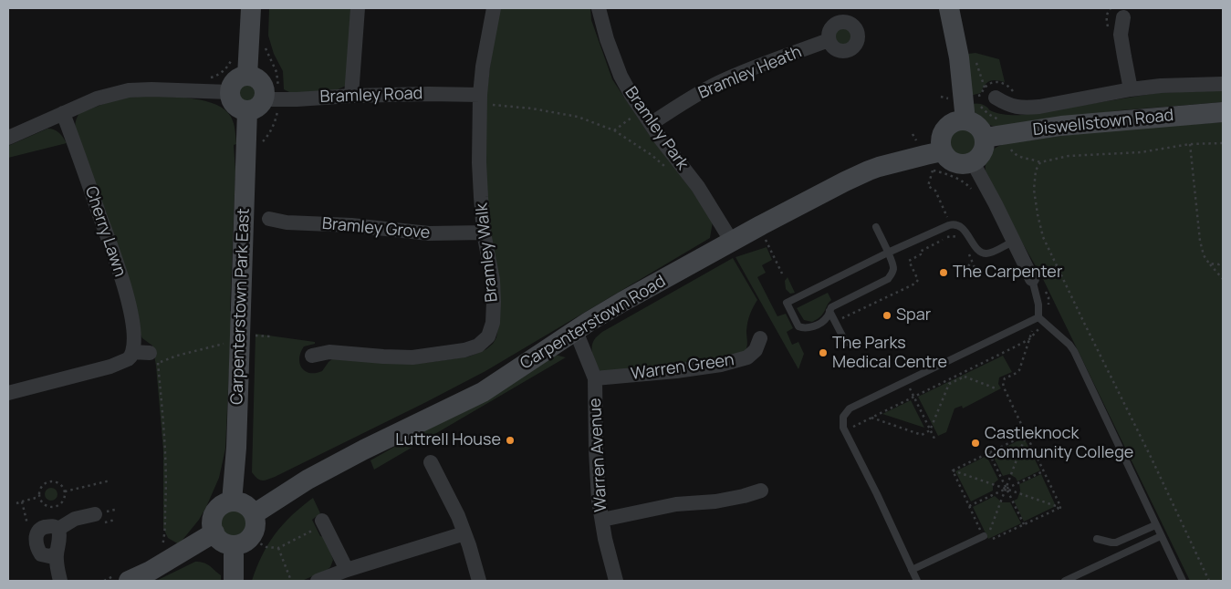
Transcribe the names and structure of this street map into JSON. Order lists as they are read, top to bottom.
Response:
{
  "streets": {
    "street": [
      "Bramley Heath",
      "Bramley Road",
      "Diswellstown Road",
      "Bramley Park",
      "Bramley Grove",
      "Cherry Lawn",
      "Bramley Walk",
      "Carpenterstown Park East",
      "Carpenterstown Road",
      "Warren Green",
      "Warren Avenue"
    ]
  },
  "crossings": [
    ["Bramley Heath", "Bramley Park"],
    ["Bramley Road", "Bramley Walk"],
    ["Bramley Road", "Carpenterstown Park East"],
    ["Diswellstown Road", "Carpenterstown Road"],
    ["Bramley Park", "Carpenterstown Road"],
    ["Bramley Grove", "Bramley Walk"],
    ["Carpenterstown Park East", "Carpenterstown Road"],
    ["Carpenterstown Road", "Warren Avenue"],
    ["Warren Green", "Warren Avenue"]
  ],
  "places": [
    "The Carpenter",
    "Spar",
    "The Parks Medical Centre",
    "Luttrell House",
    "Castleknock Community College"
  ]
}
